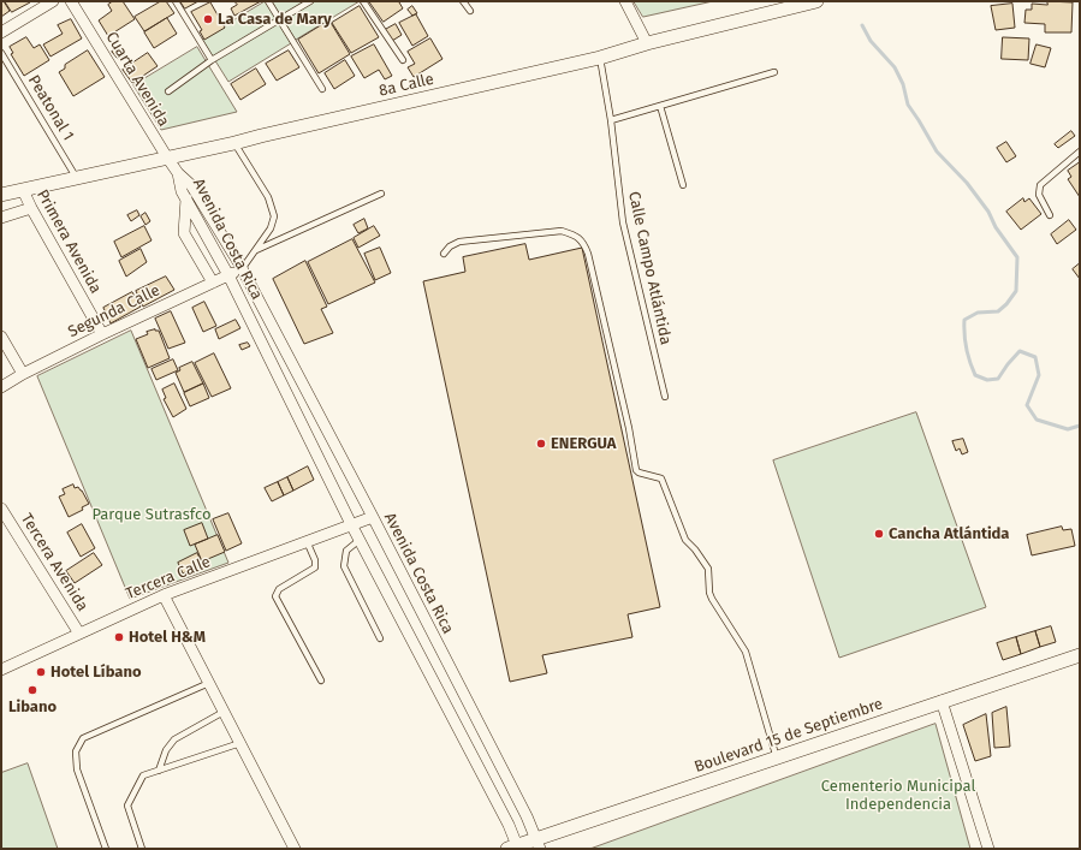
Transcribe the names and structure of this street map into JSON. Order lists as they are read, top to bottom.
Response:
{
  "streets": {
    "street": [
      "Cuarta Avenida",
      "8a Calle",
      "Avenida Costa Rica",
      "Primera Avenida",
      "Segunda Calle",
      "Tercera Avenida",
      "Tercera Calle",
      "Boulevard 15 de Septiembre"
    ],
    "lane": ["Peatonal 1", "Calle Campo Atlántida"]
  },
  "crossings": [
    ["Cuarta Avenida", "8a Calle"],
    ["Cuarta Avenida", "Avenida Costa Rica"],
    ["8a Calle", "Peatonal 1"],
    ["8a Calle", "Primera Avenida"],
    ["8a Calle", "Calle Campo Atlántida"],
    ["Avenida Costa Rica", "Segunda Calle"],
    ["Avenida Costa Rica", "Tercera Calle"],
    ["Avenida Costa Rica", "Boulevard 15 de Septiembre"],
    ["Primera Avenida", "Segunda Calle"],
    ["Tercera Avenida", "Tercera Calle"]
  ],
  "parks": ["Parque Sutrasfco", "Cementerio Municipal Independencia"],
  "places": [
    "La Casa de Mary",
    "ENERGUA",
    "Cancha Atlántida",
    "Hotel H&M",
    "Hotel Líbano",
    "Libano"
  ]
}
